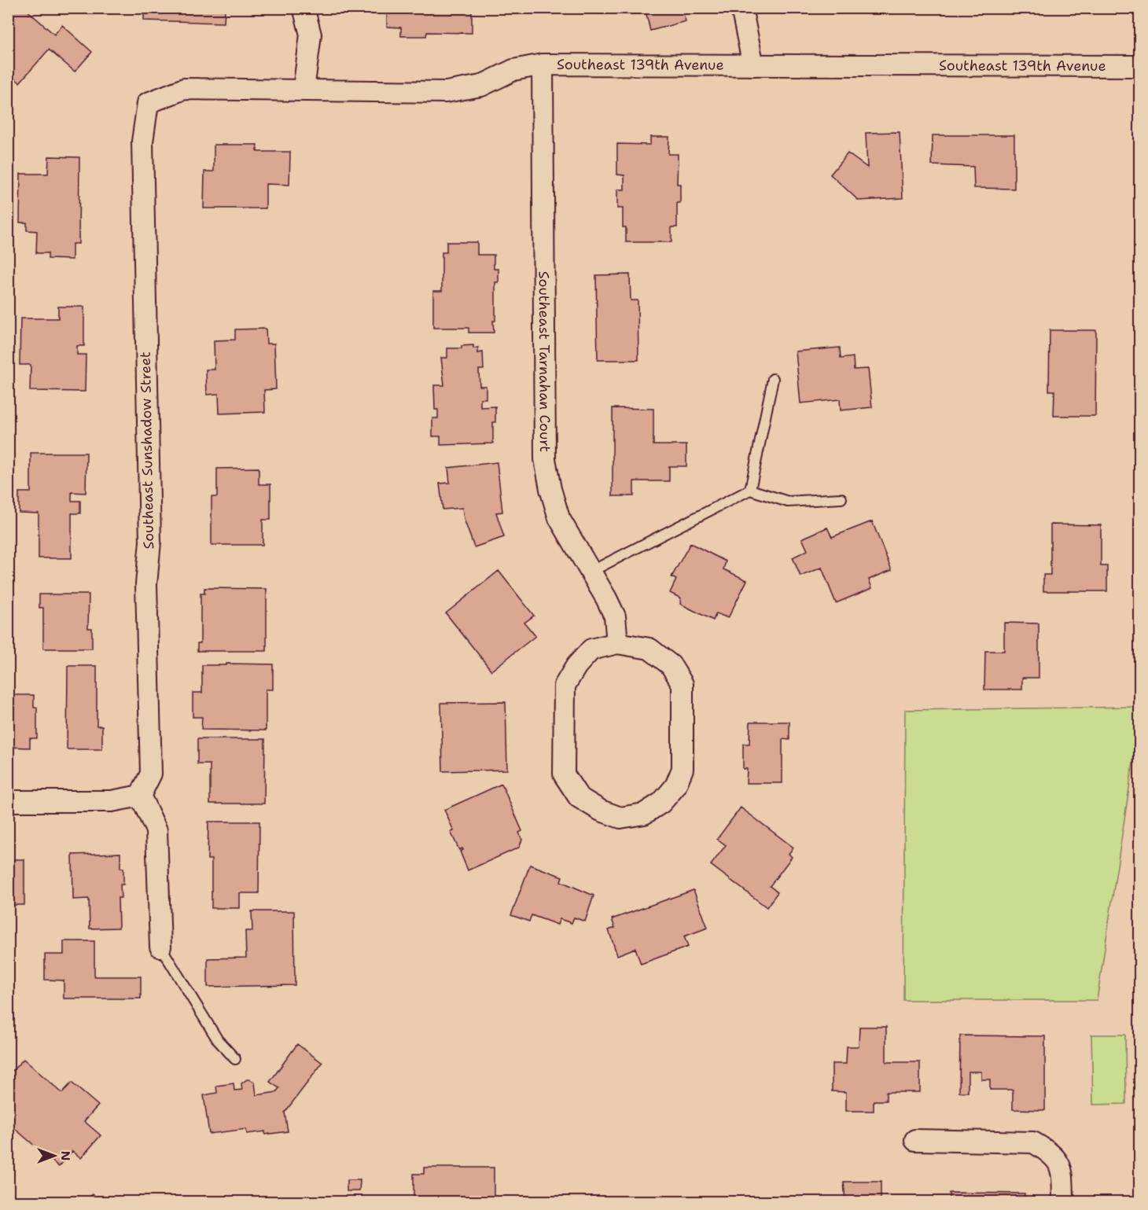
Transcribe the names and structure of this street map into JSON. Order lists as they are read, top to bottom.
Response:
{
  "streets": {
    "street": ["Southeast 139th Avenue", "Southeast Tarnahan Court", "Southeast Sunshadow Street"]
  },
  "crossings": [
    ["Southeast 139th Avenue", "Southeast Tarnahan Court"],
    ["Southeast 139th Avenue", "Southeast Sunshadow Street"]
  ],
  "north": "right"
}
